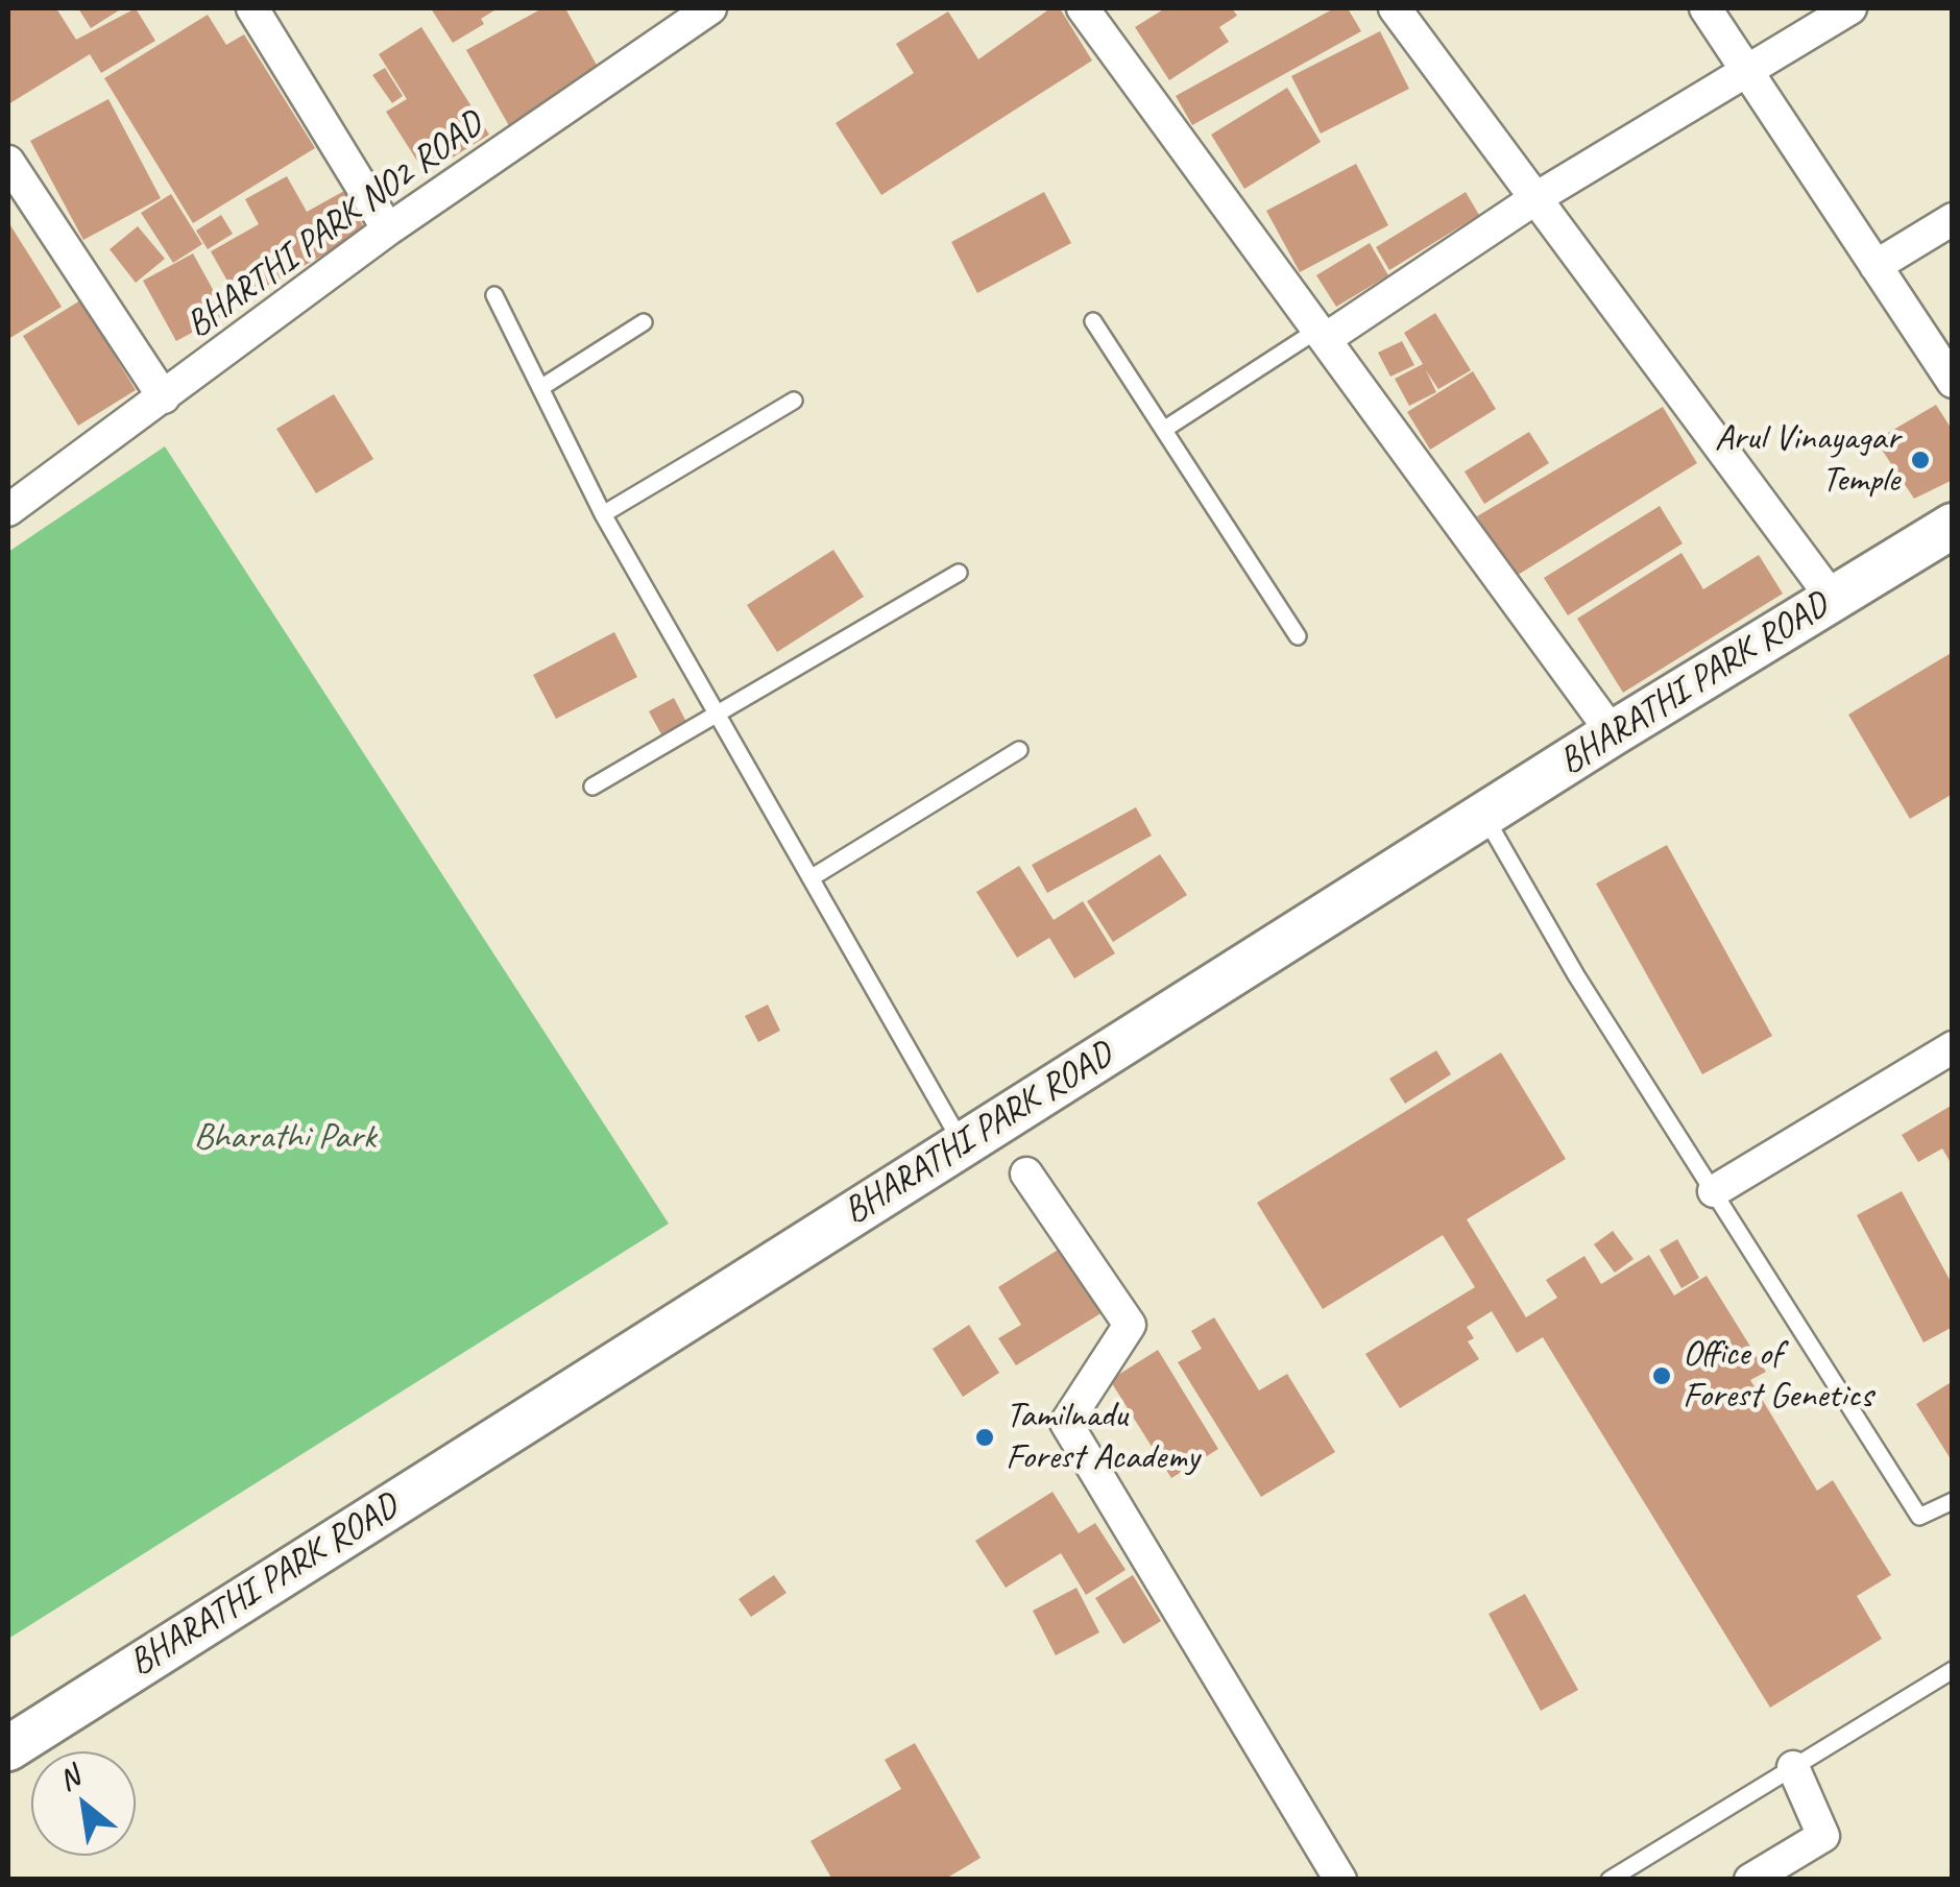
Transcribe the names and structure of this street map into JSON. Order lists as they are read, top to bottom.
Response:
{
  "streets": {
    "main road": ["BHARATHI PARK ROAD"],
    "street": ["BHARTHI PARK NO2 ROAD"]
  },
  "parks": ["Bharathi Park"],
  "places": ["Arul Vinayagar Temple", "Office of Forest Genetics", "Tamilnadu Forest Academy"],
  "north": "top left"
}
